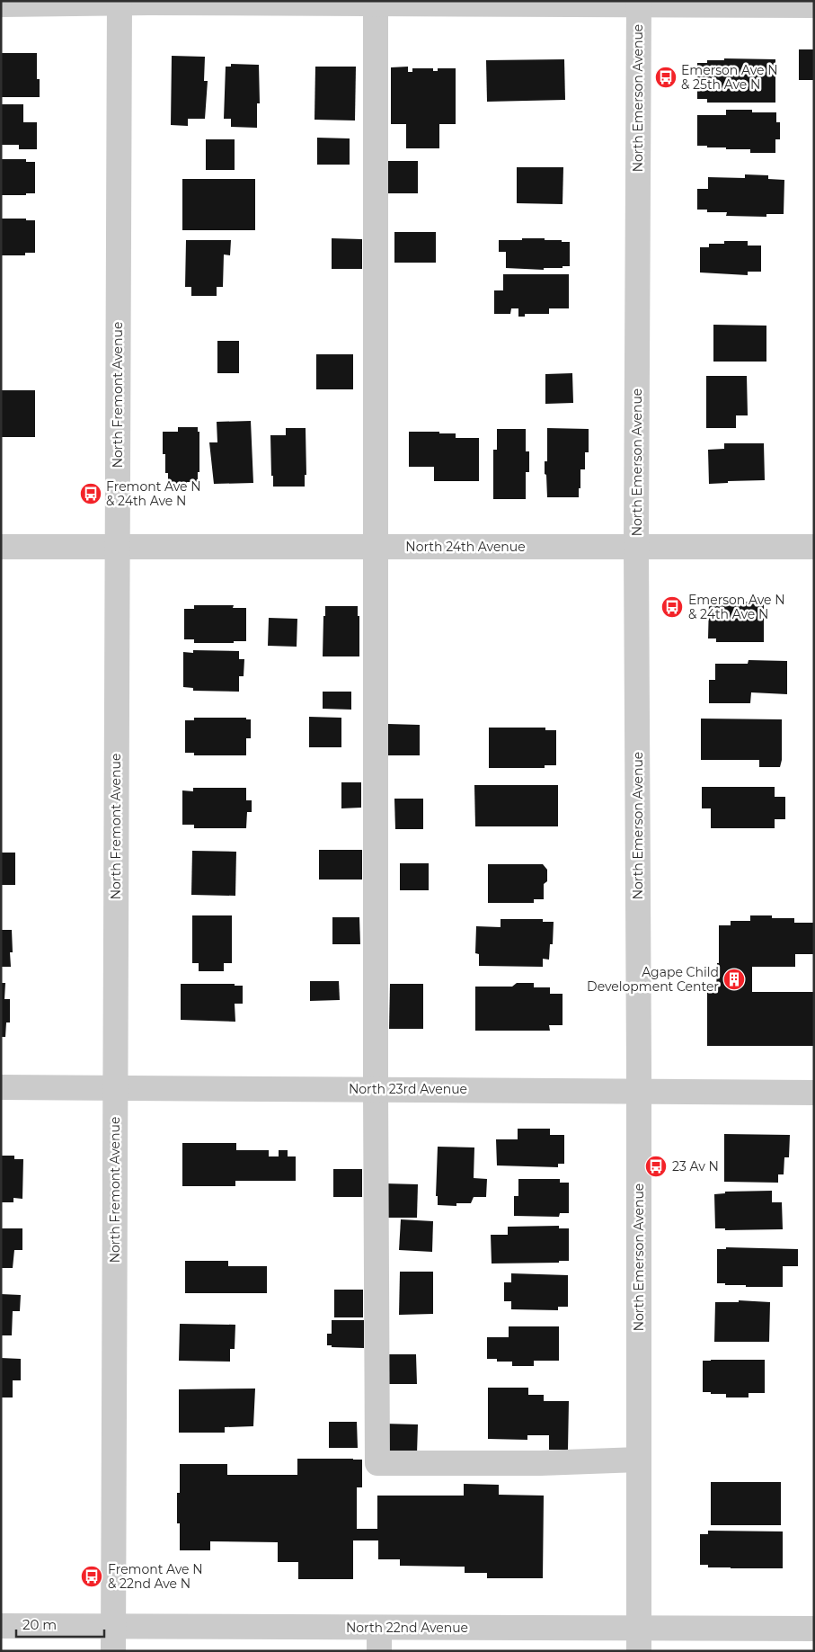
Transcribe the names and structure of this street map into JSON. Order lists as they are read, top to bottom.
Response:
{
  "streets": {
    "street": [
      "North Emerson Avenue",
      "North Fremont Avenue",
      "North 24th Avenue",
      "North 23rd Avenue",
      "North 22nd Avenue"
    ]
  },
  "crossings": [
    ["North Emerson Avenue", "North 24th Avenue"],
    ["North Emerson Avenue", "North 23rd Avenue"],
    ["North Emerson Avenue", "North 22nd Avenue"],
    ["North Fremont Avenue", "North 24th Avenue"],
    ["North Fremont Avenue", "North 23rd Avenue"],
    ["North Fremont Avenue", "North 22nd Avenue"]
  ],
  "places": {
    "bus stop": [
      "Emerson Ave N & 25th Ave N",
      "Fremont Ave N & 24th Ave N",
      "Emerson Ave N & 24th Ave N",
      "23 Av N",
      "Fremont Ave N & 22nd Ave N"
    ],
    "building": ["Agape Child Development Center"]
  },
  "scale_bar": "20 m"
}
